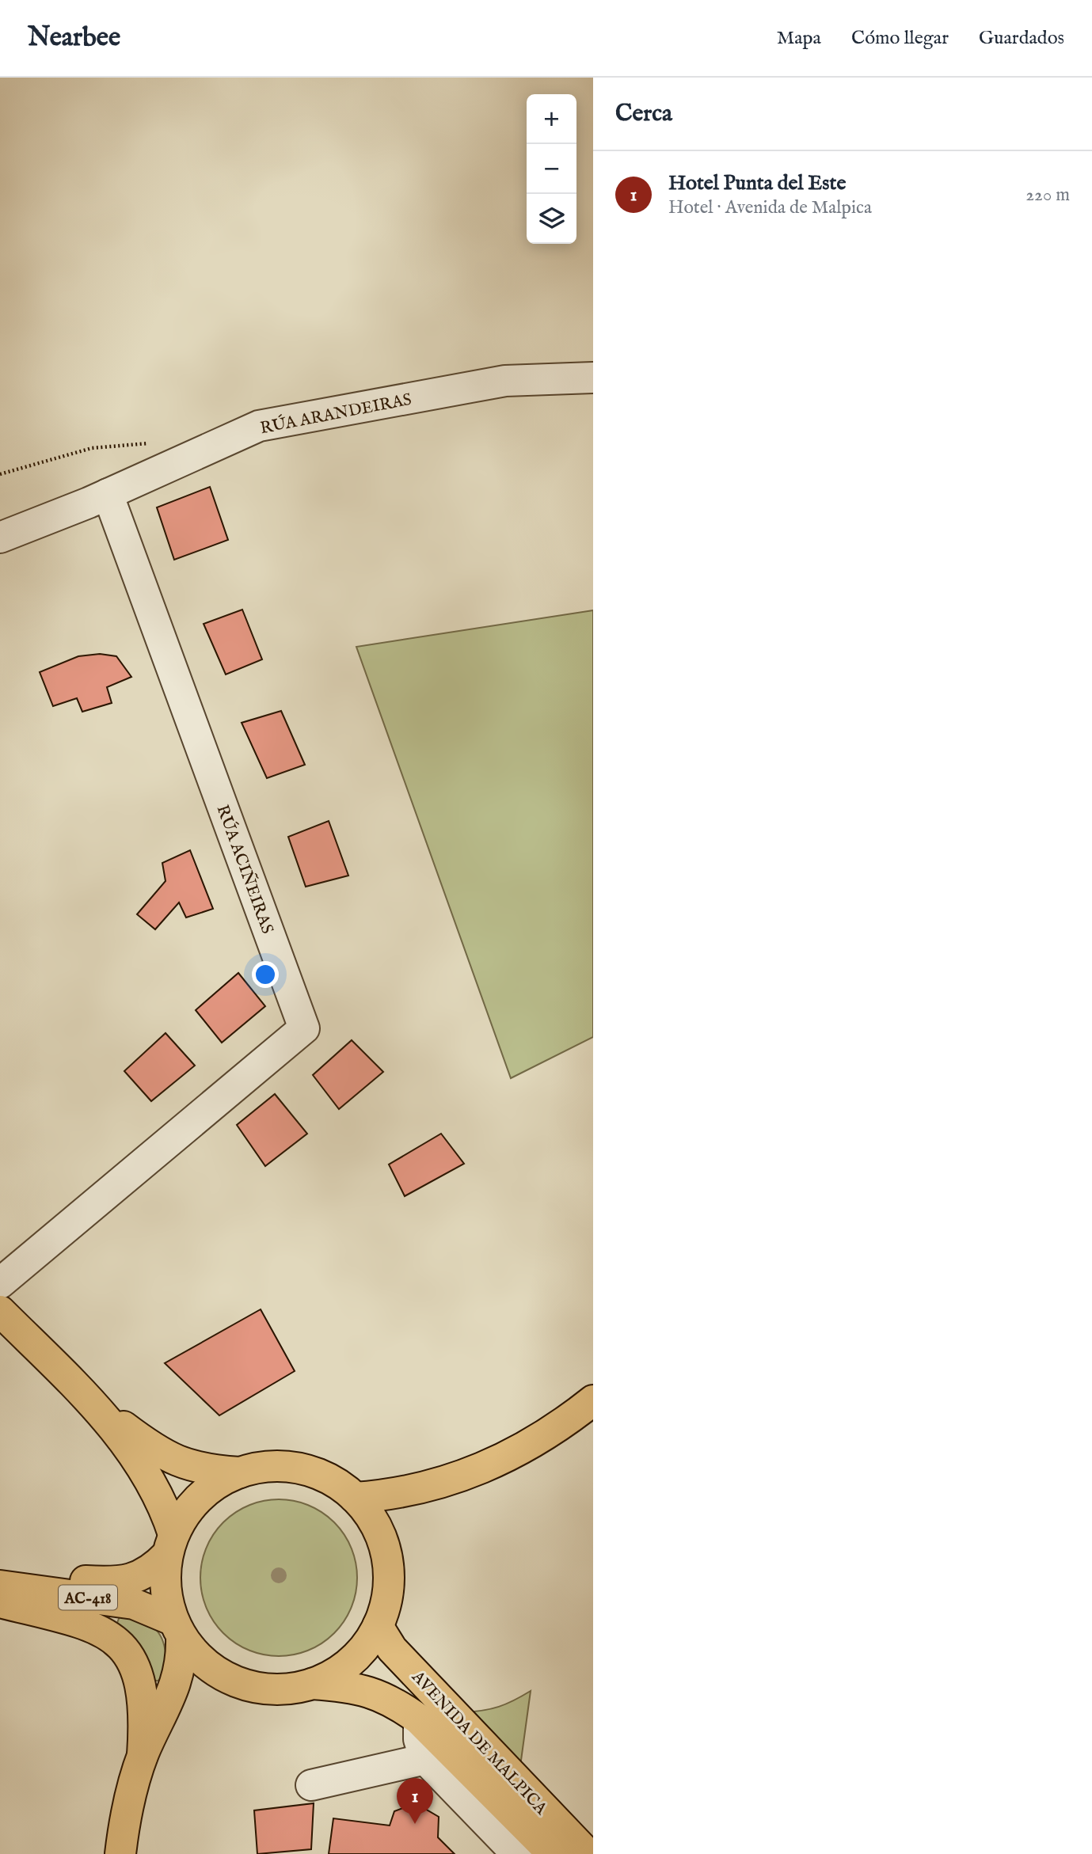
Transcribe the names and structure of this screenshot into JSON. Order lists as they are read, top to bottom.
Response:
{
  "streets": {
    "main road": ["AC-418", "AVENIDA DE MALPICA"],
    "street": ["RÚA ARANDEIRAS", "RÚA ACIÑEIRAS"]
  },
  "crossings": [
    ["RÚA ARANDEIRAS", "RÚA ACIÑEIRAS"]
  ],
  "page": {
    "header": "Nearbee",
    "nav": ["Mapa", "Cómo llegar", "Guardados"],
    "heading": "Cerca",
    "map_buttons": ["+", "−"],
    "list": [
      {
        "mark": "1",
        "name": "Hotel Punta del Este",
        "note": "Hotel · Avenida de Malpica",
        "value": "220 m"
      }
    ],
    "pins": "1"
  }
}
